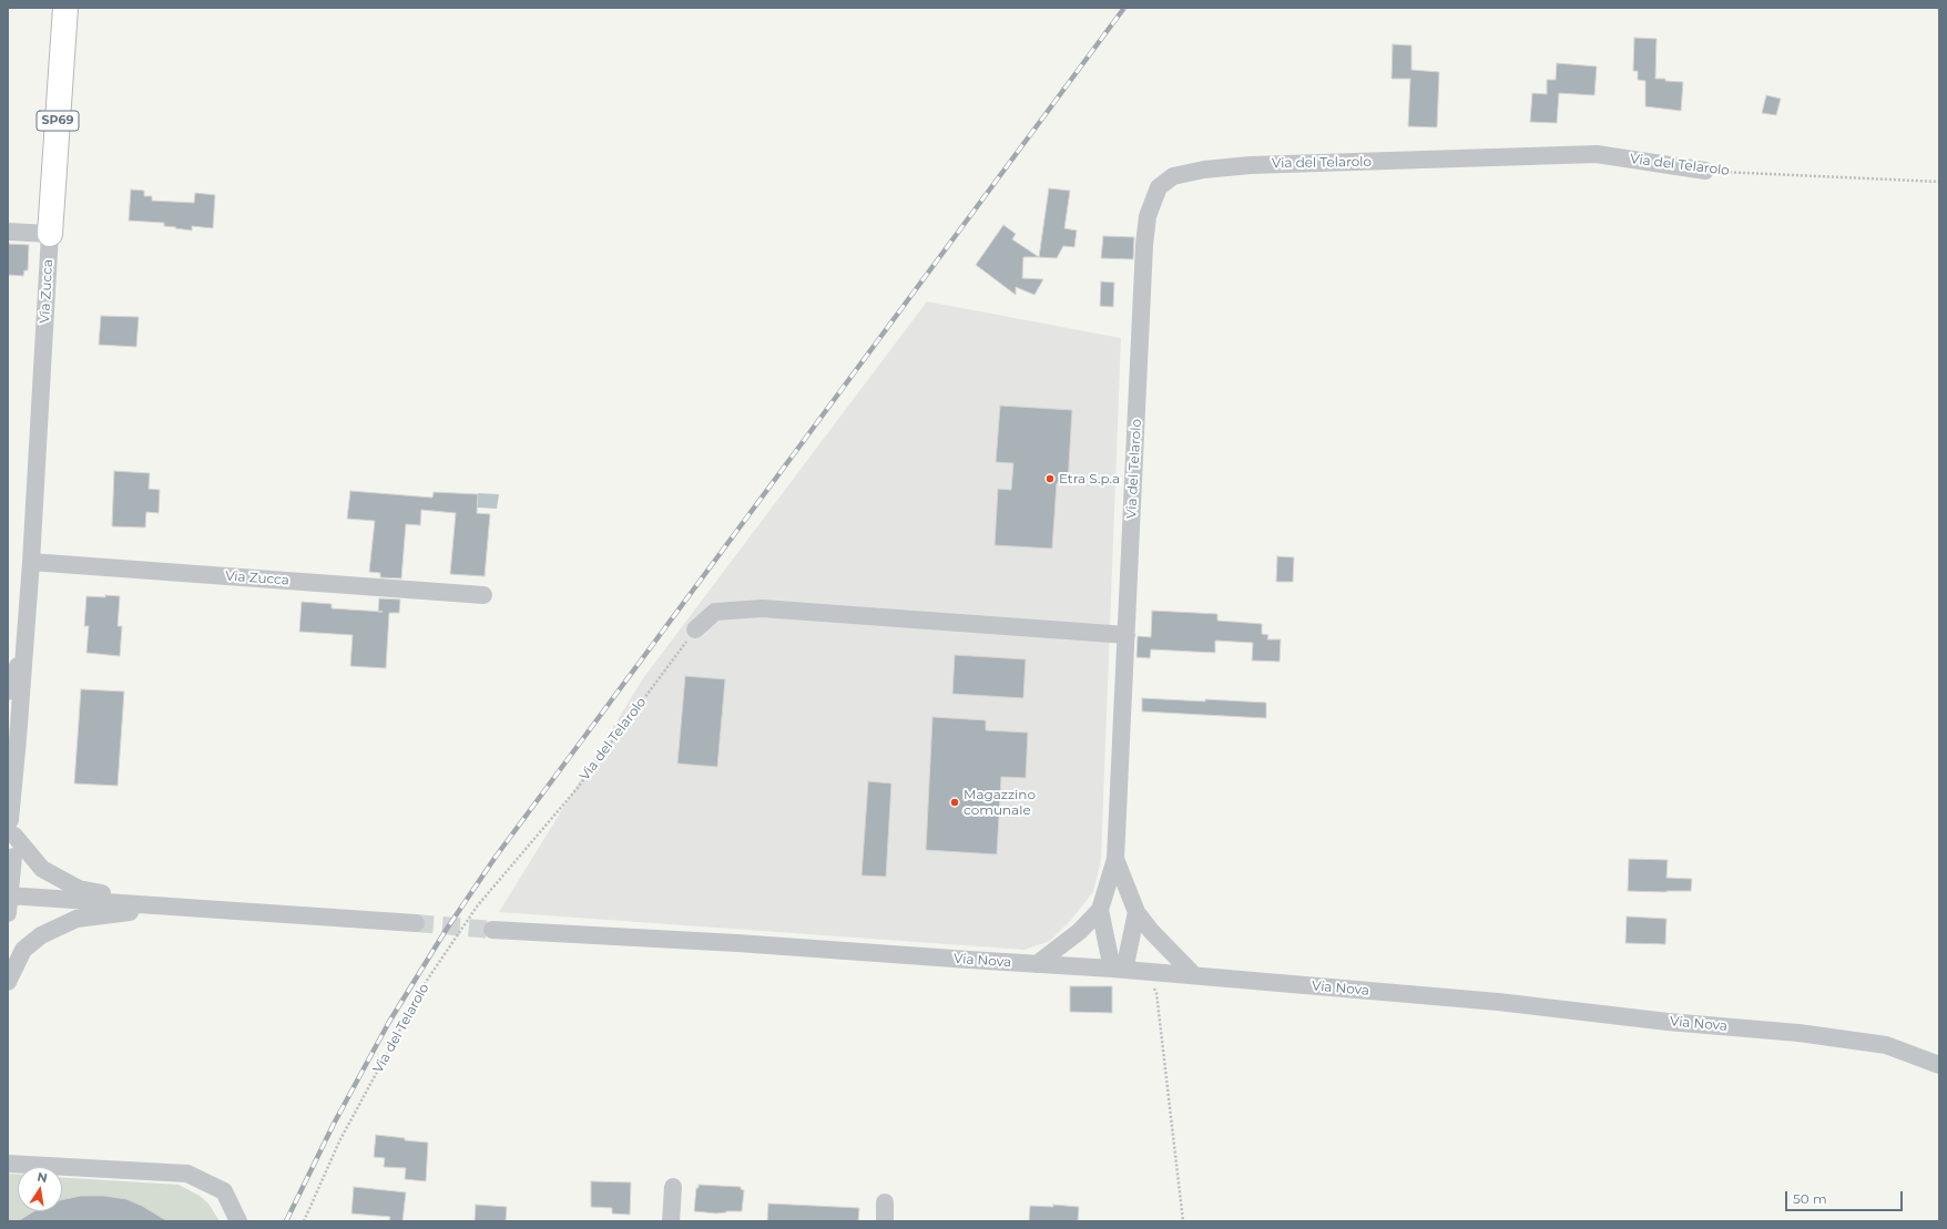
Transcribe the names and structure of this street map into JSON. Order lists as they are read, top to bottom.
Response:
{
  "streets": {
    "highway": ["SP69"],
    "street": ["Via del Telarolo", "Via Zucca", "Via Nova"]
  },
  "crossings": [
    ["SP69", "Via Zucca"]
  ],
  "places": ["Etra S.p.a", "Magazzino comunale"],
  "scale_bar": "50 m",
  "north": "top"
}
